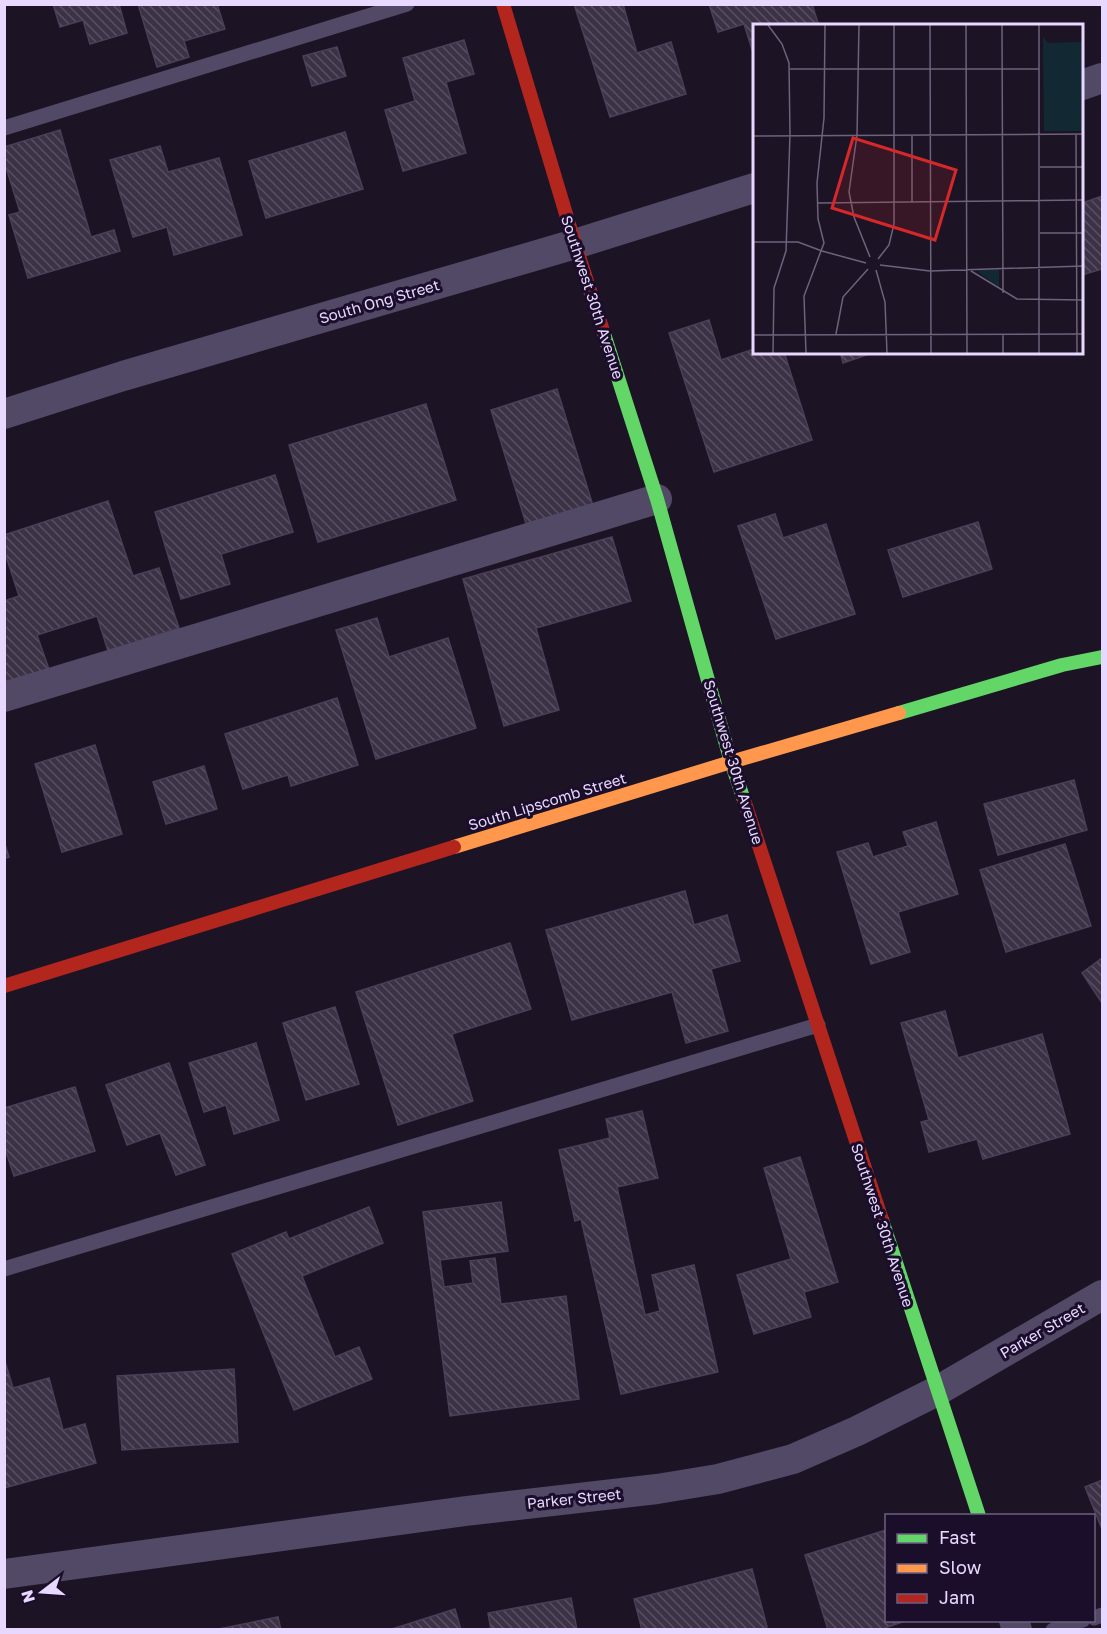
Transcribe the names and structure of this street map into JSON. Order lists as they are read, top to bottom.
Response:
{
  "streets": {
    "street": [
      "Southwest 30th Avenue",
      "South Ong Street",
      "South Lipscomb Street",
      "Parker Street"
    ]
  },
  "crossings": [
    ["Southwest 30th Avenue", "South Ong Street"],
    ["Southwest 30th Avenue", "South Lipscomb Street"],
    ["Southwest 30th Avenue", "Parker Street"]
  ],
  "legend": ["Fast", "Slow", "Jam"],
  "north": "left"
}
